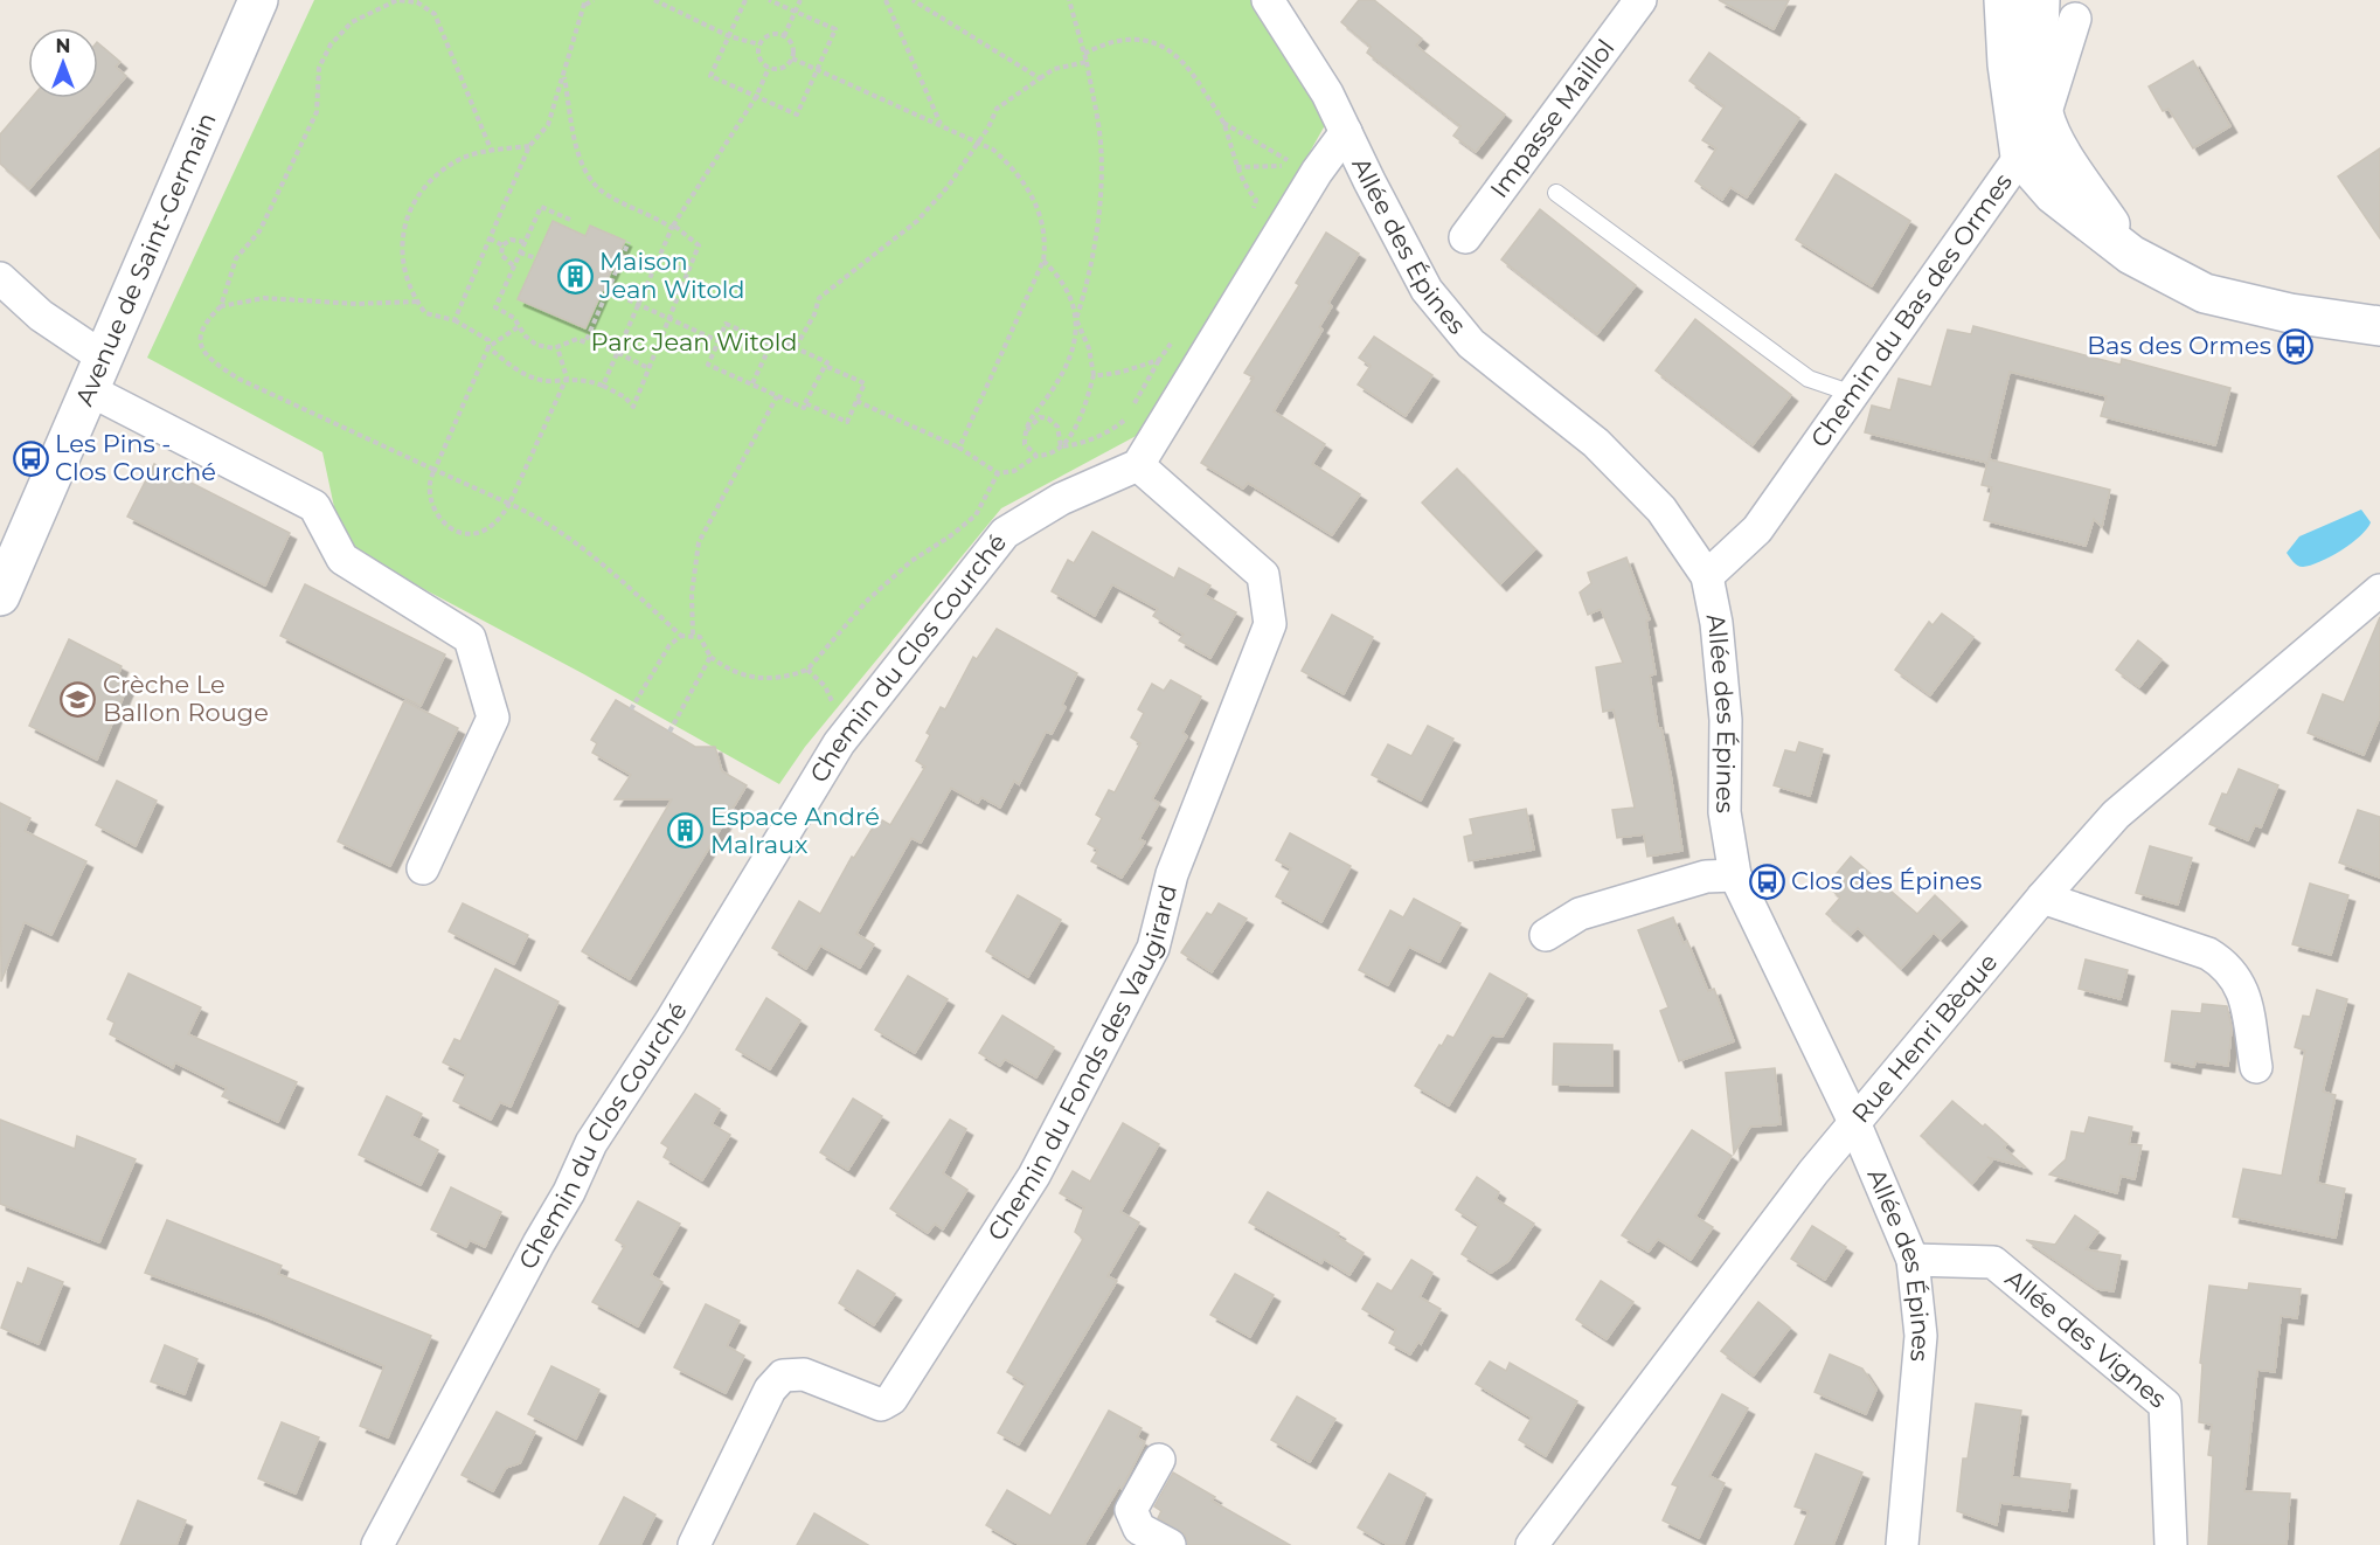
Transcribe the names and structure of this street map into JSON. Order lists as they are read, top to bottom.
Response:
{
  "streets": {
    "street": [
      "Impasse Maillol",
      "Allée des Épines",
      "Avenue de Saint-Germain",
      "Chemin du Bas des Ormes",
      "Chemin du Clos Courché",
      "Rue Henri Bèque",
      "Chemin du Fonds des Vaugirard",
      "Allée des Vignes"
    ]
  },
  "crossings": [
    ["Allée des Épines", "Chemin du Bas des Ormes"],
    ["Allée des Épines", "Rue Henri Bèque"],
    ["Allée des Épines", "Allée des Vignes"],
    ["Chemin du Clos Courché", "Chemin du Fonds des Vaugirard"]
  ],
  "parks": ["Parc Jean Witold"],
  "places": {
    "building": ["Maison Jean Witold", "Espace André Malraux"],
    "bus stop": ["Bas des Ormes", "Les Pins - Clos Courché", "Clos des Épines"],
    "school or university": ["Crèche Le Ballon Rouge"]
  },
  "north": "top"
}
